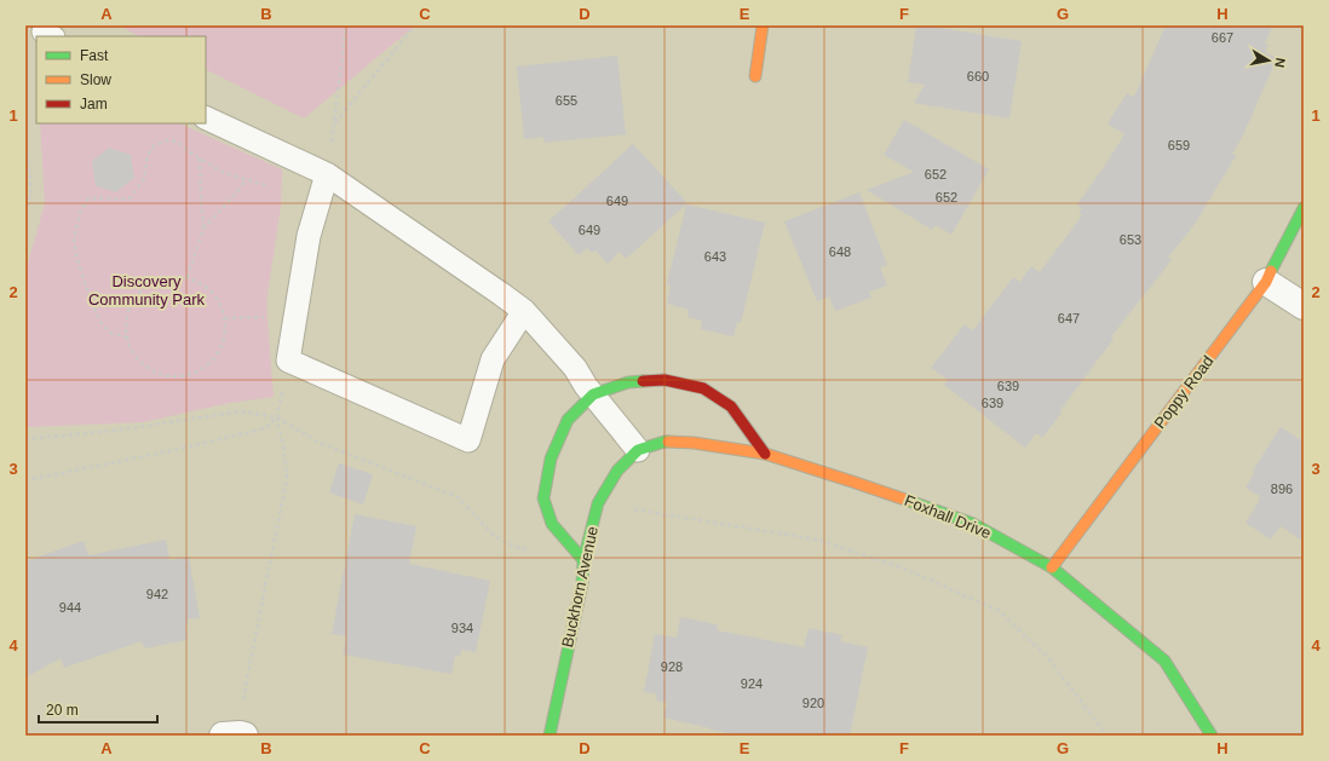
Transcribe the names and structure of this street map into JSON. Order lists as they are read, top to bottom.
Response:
{
  "streets": {
    "street": ["Poppy Road", "Foxhall Drive", "Buckhorn Avenue"]
  },
  "crossings": [
    ["Poppy Road", "Foxhall Drive"],
    ["Foxhall Drive", "Buckhorn Avenue"]
  ],
  "parks": ["Discovery Community Park"],
  "house_numbers": [
    "667",
    "660",
    "655",
    "659",
    "652",
    "652",
    "649",
    "649",
    "653",
    "648",
    "643",
    "647",
    "639",
    "639",
    "896",
    "942",
    "944",
    "934",
    "928",
    "924",
    "920"
  ],
  "legend": ["Fast", "Slow", "Jam"],
  "scale_bar": "20 m",
  "north": "right",
  "grid": {
    "columns": [
      "A",
      "B",
      "C",
      "D",
      "E",
      "F",
      "G",
      "H"
    ],
    "rows": [
      "1",
      "2",
      "3",
      "4"
    ]
  }
}
